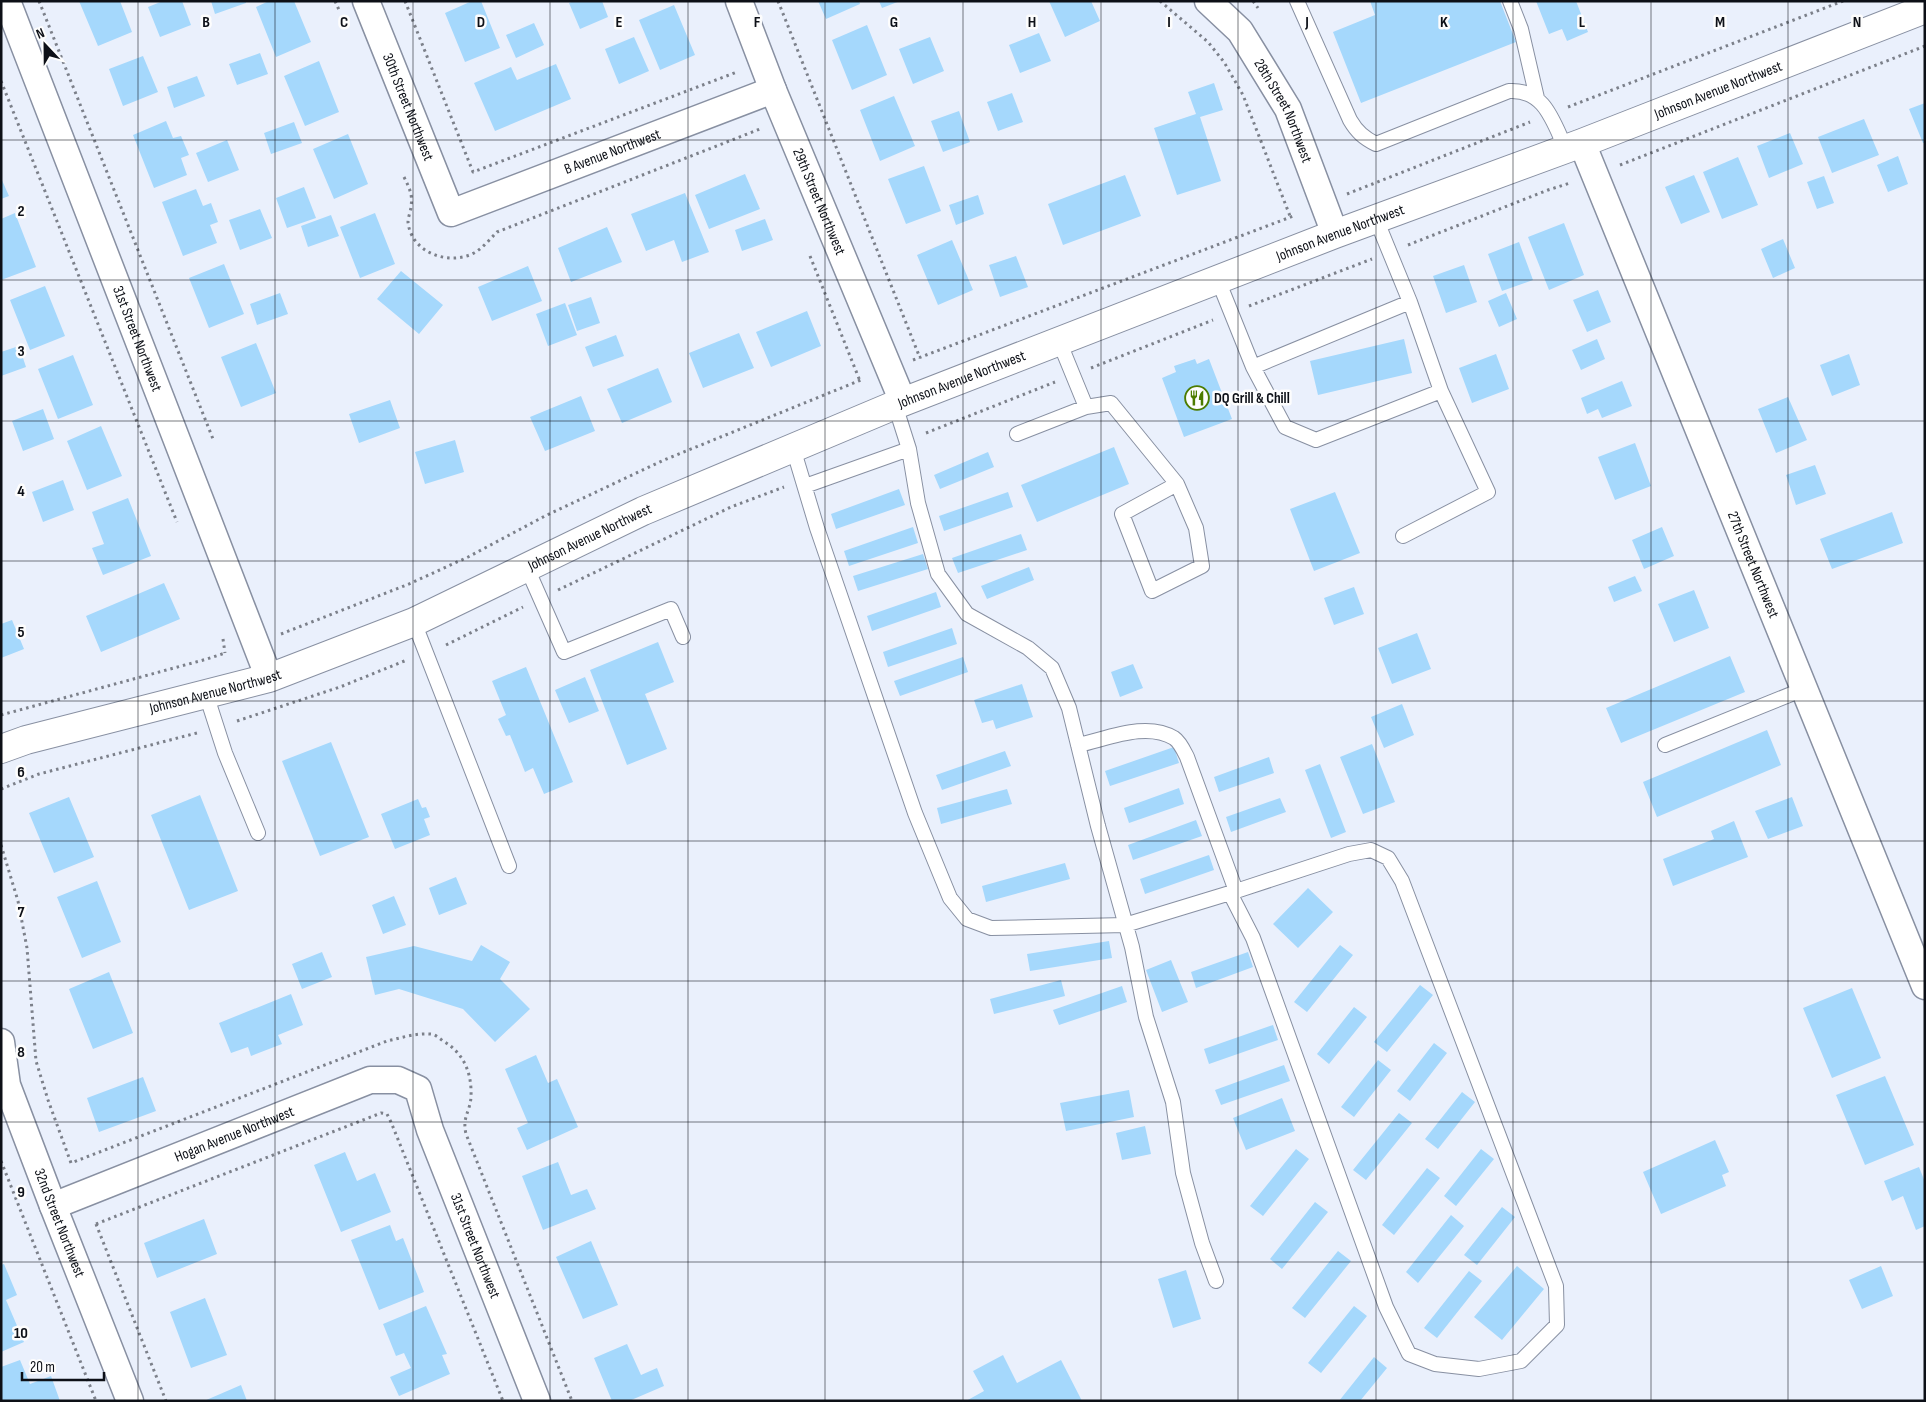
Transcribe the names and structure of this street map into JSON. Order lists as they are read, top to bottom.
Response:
{
  "streets": {
    "street": [
      "Johnson Avenue Northwest",
      "30th Street Northwest",
      "28th Street Northwest",
      "B Avenue Northwest",
      "29th Street Northwest",
      "31st Street Northwest",
      "27th Street Northwest",
      "Hogan Avenue Northwest",
      "32nd Street Northwest"
    ]
  },
  "crossings": [
    ["Johnson Avenue Northwest", "28th Street Northwest"],
    ["Johnson Avenue Northwest", "29th Street Northwest"],
    ["Johnson Avenue Northwest", "31st Street Northwest"],
    ["Johnson Avenue Northwest", "27th Street Northwest"],
    ["30th Street Northwest", "B Avenue Northwest"],
    ["B Avenue Northwest", "29th Street Northwest"],
    ["31st Street Northwest", "Hogan Avenue Northwest"],
    ["Hogan Avenue Northwest", "32nd Street Northwest"]
  ],
  "places": {
    "restaurant": ["DQ Grill & Chill"]
  },
  "scale_bar": "20 m",
  "north": "top",
  "grid": {
    "columns": [
      "B",
      "C",
      "D",
      "E",
      "F",
      "G",
      "H",
      "I",
      "J",
      "K",
      "L",
      "M",
      "N"
    ],
    "rows": [
      "2",
      "3",
      "4",
      "5",
      "6",
      "7",
      "8",
      "9",
      "10"
    ]
  }
}
